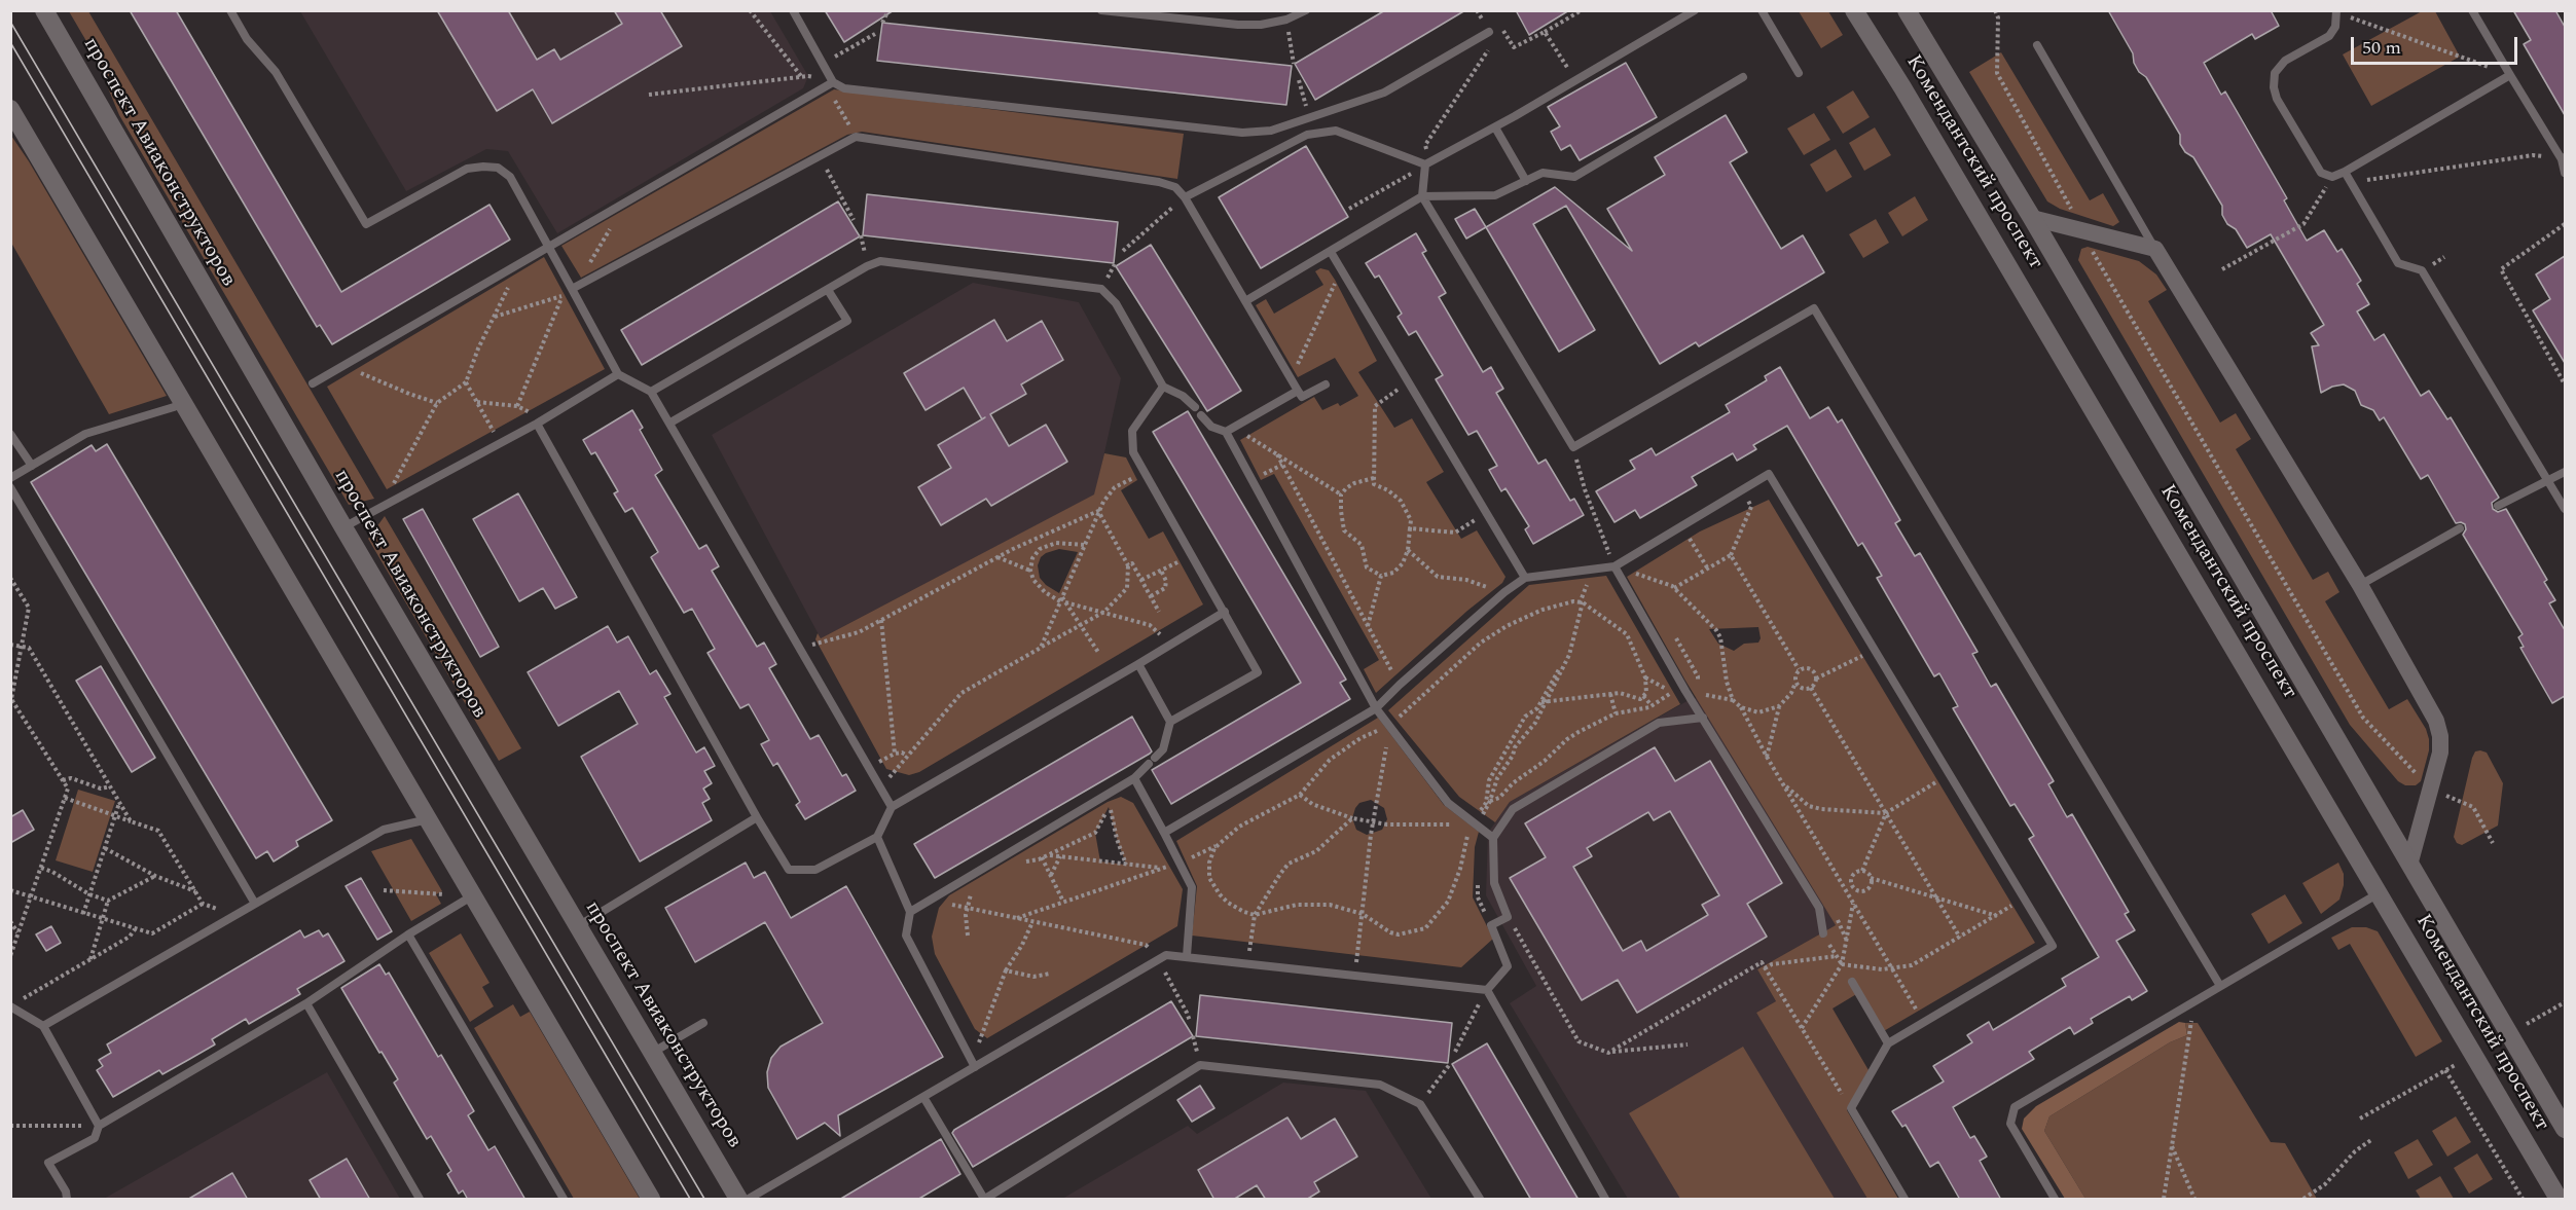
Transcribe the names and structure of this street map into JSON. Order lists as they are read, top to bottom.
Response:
{
  "streets": {
    "main road": ["проспект Авиаконструкторов", "Комендантский проспект"]
  },
  "scale_bar": "50 m"
}
